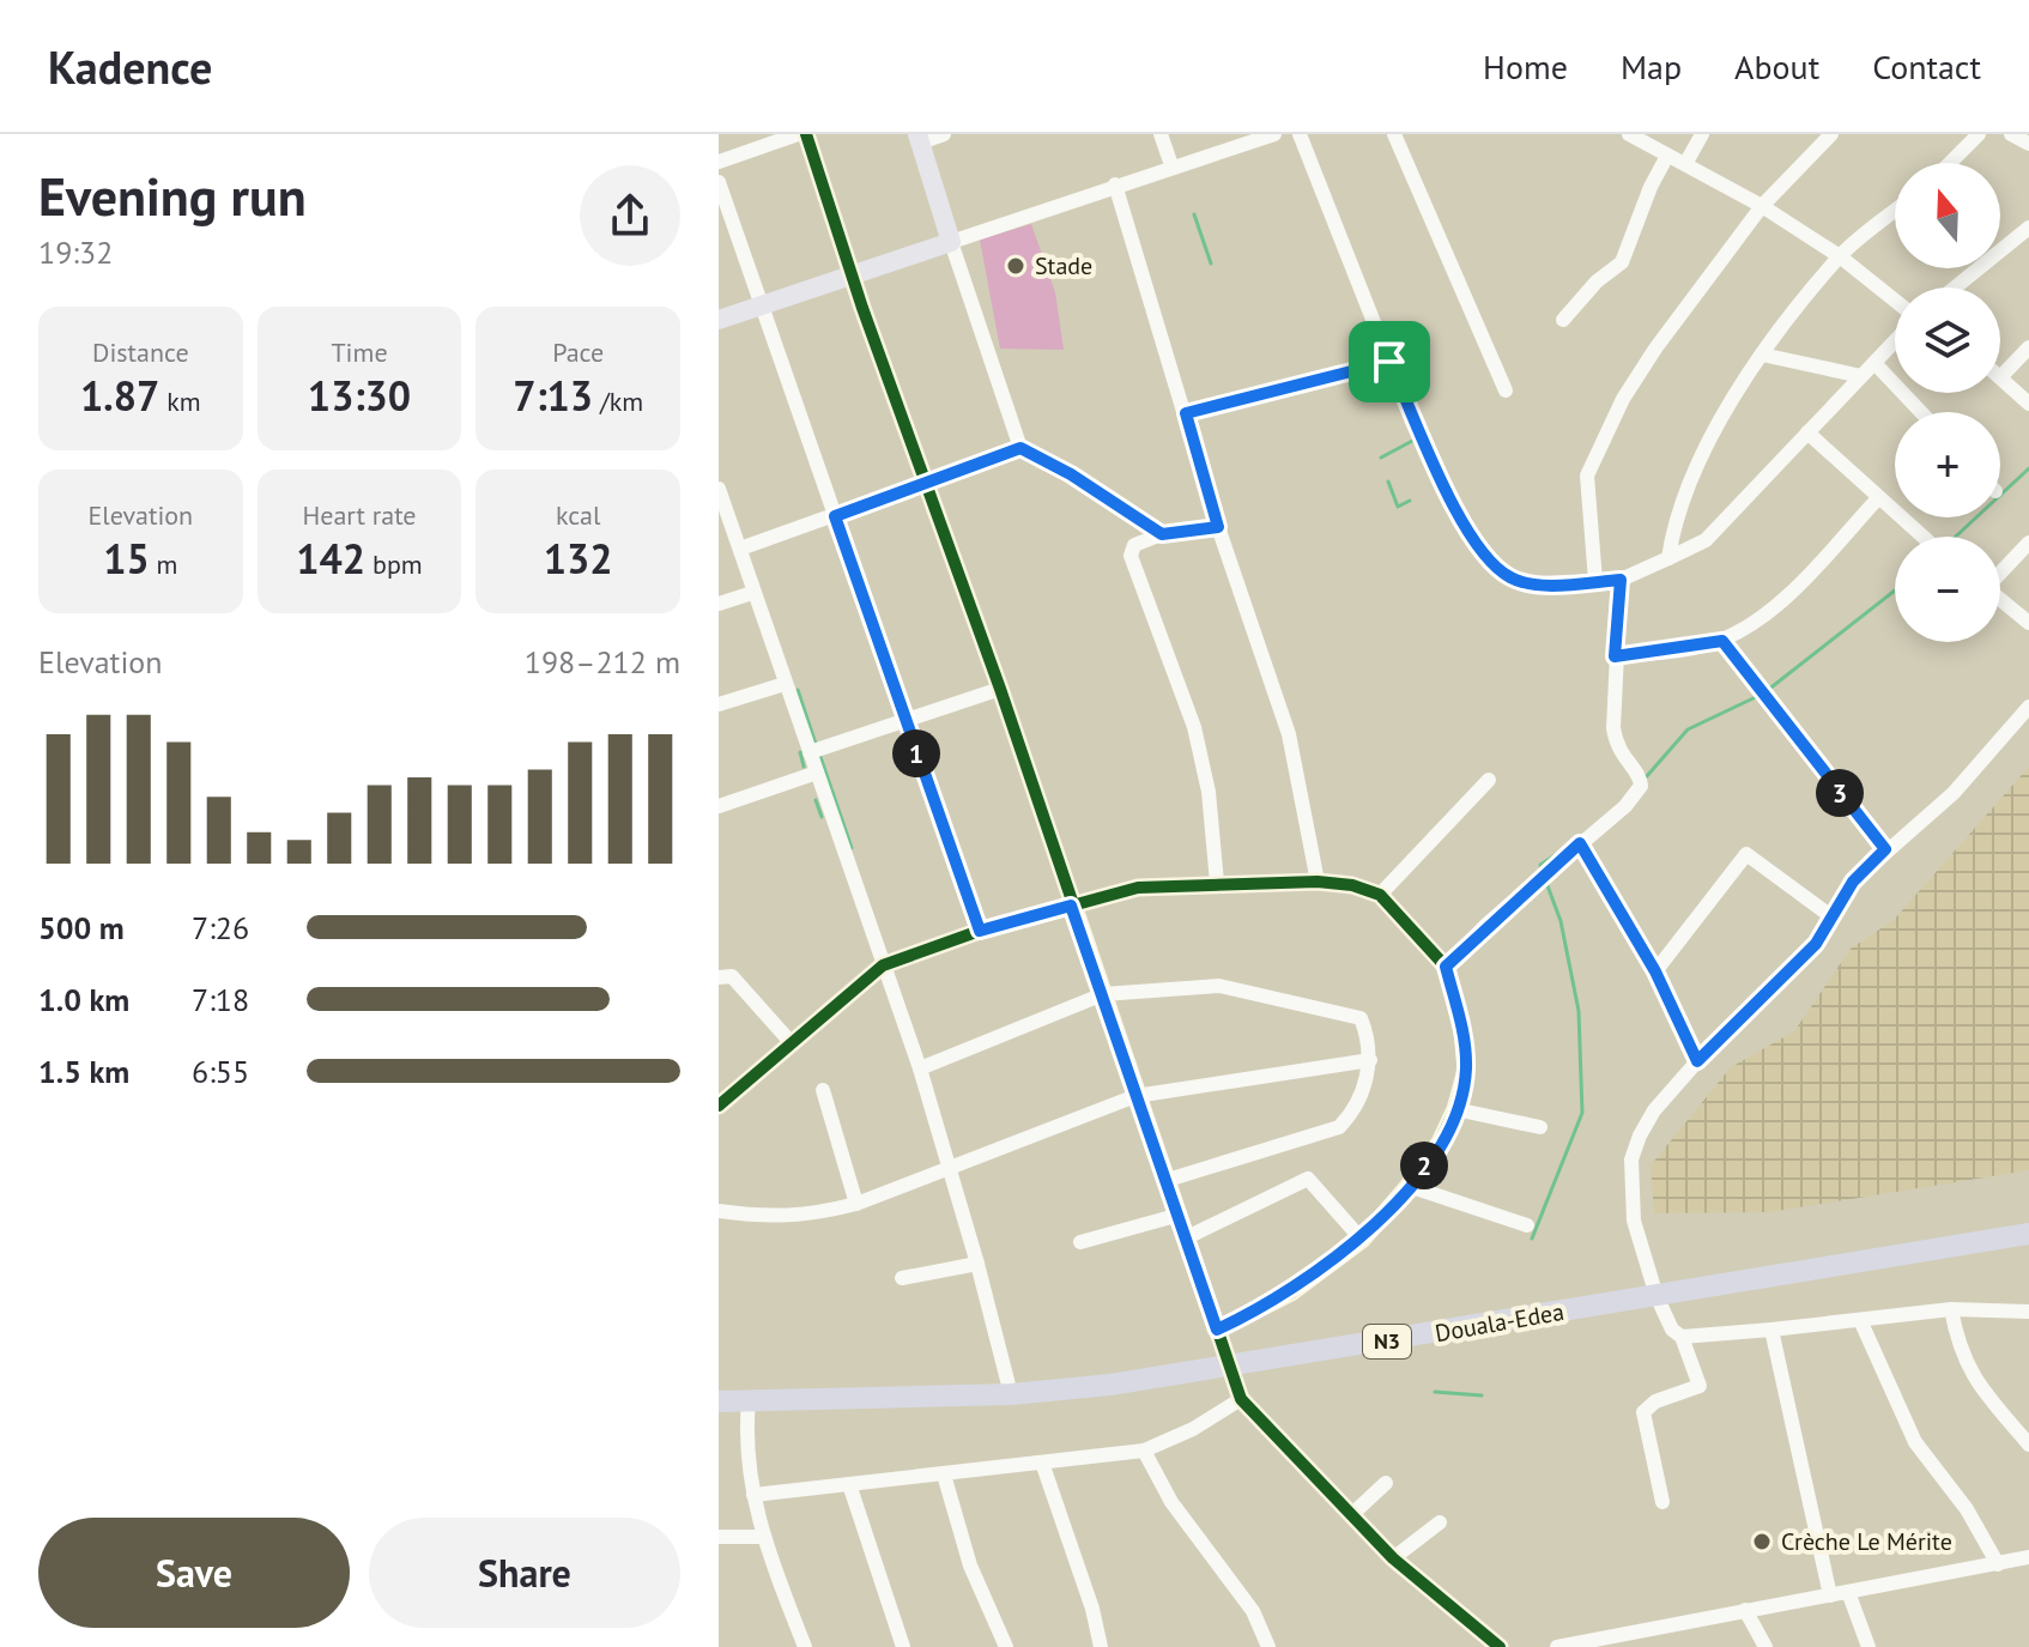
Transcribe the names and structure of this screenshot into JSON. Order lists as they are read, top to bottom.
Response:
{
  "streets": {
    "highway": ["Douala-Edea", "N3"]
  },
  "places": ["Stade", "Crèche Le Mérite"],
  "north": "top",
  "page": {
    "header": "Kadence",
    "nav": [
      "Home",
      "Map",
      "About",
      "Contact"
    ],
    "heading": ["Evening run", "19:32"],
    "map_buttons": ["+", "−"],
    "stats": [
      ["Distance", "1.87 km"],
      ["Time", "13:30"],
      ["Pace", "7:13 /km"],
      ["Elevation", "15 m"],
      ["Heart rate", "142 bpm"],
      ["kcal", "132"]
    ],
    "chart": ["Elevation", "198–212 m"],
    "pins": ["1", "3", "2"],
    "list": [
      {
        "name": "500 m",
        "note": "7:26"
      },
      {
        "name": "1.0 km",
        "note": "7:18"
      },
      {
        "name": "1.5 km",
        "note": "6:55"
      }
    ],
    "buttons": ["Save", "Share"]
  }
}
